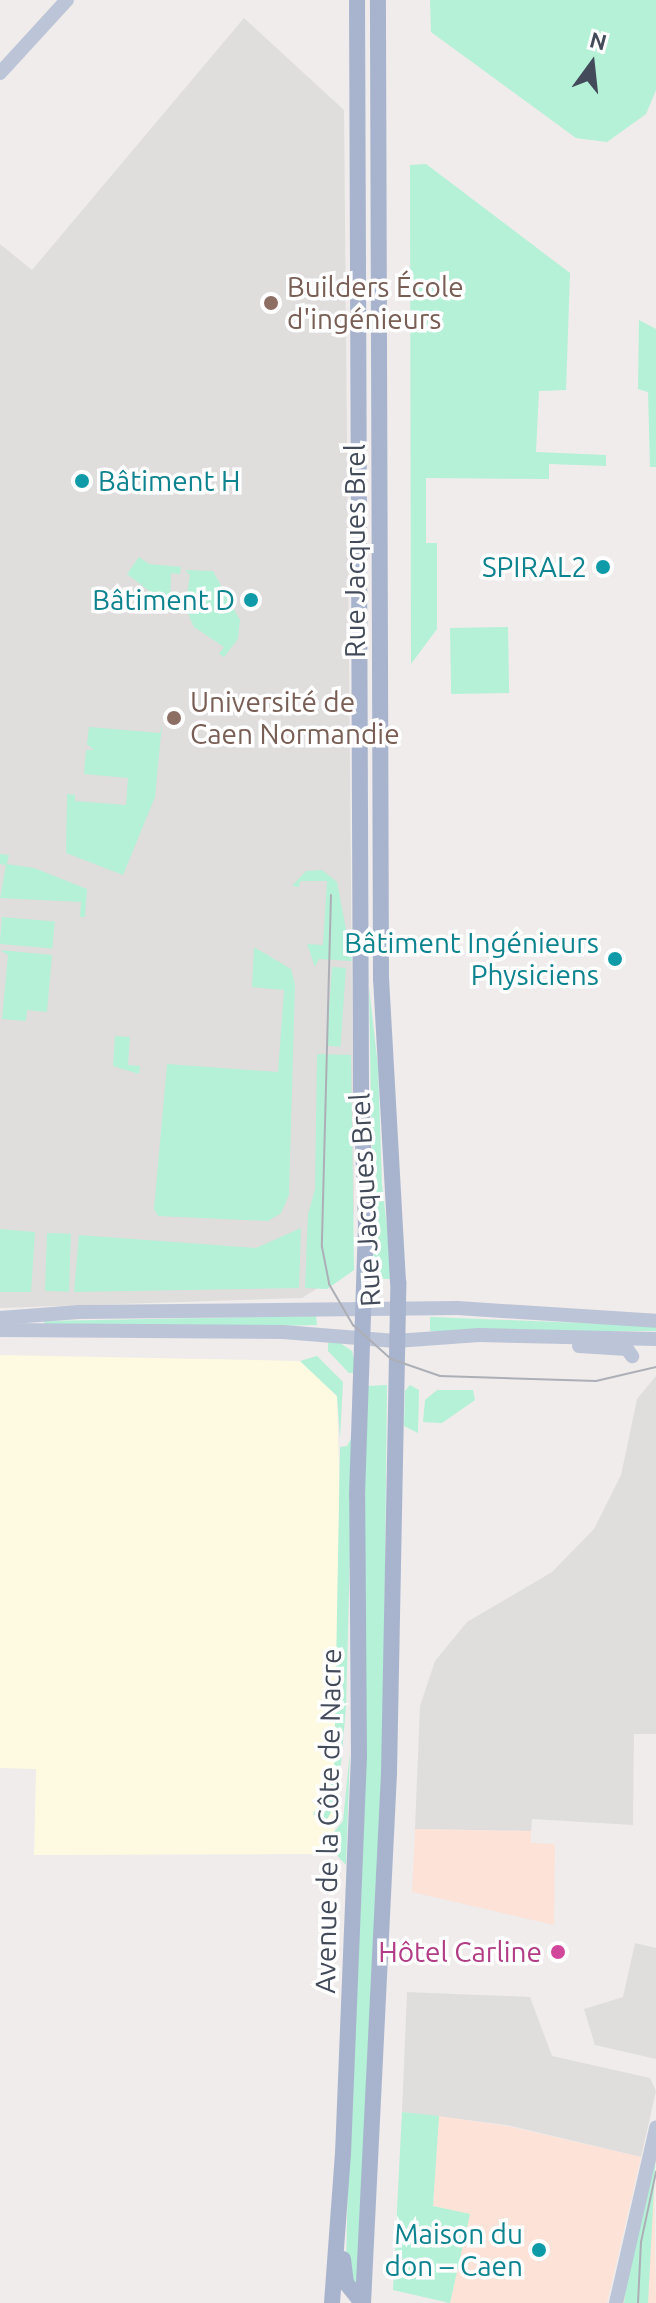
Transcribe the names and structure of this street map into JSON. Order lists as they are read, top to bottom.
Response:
{
  "streets": {
    "main road": ["Rue Jacques Brel", "Avenue de la Côte de Nacre"]
  },
  "crossings": [
    ["Rue Jacques Brel", "Avenue de la Côte de Nacre"]
  ],
  "places": [
    "Builders École d'ingénieurs",
    "Bâtiment H",
    "SPIRAL2",
    "Bâtiment D",
    "Université de Caen Normandie",
    "Bâtiment Ingénieurs Physiciens",
    "Hôtel Carline",
    "Maison du don – Caen"
  ],
  "north": "top"
}
